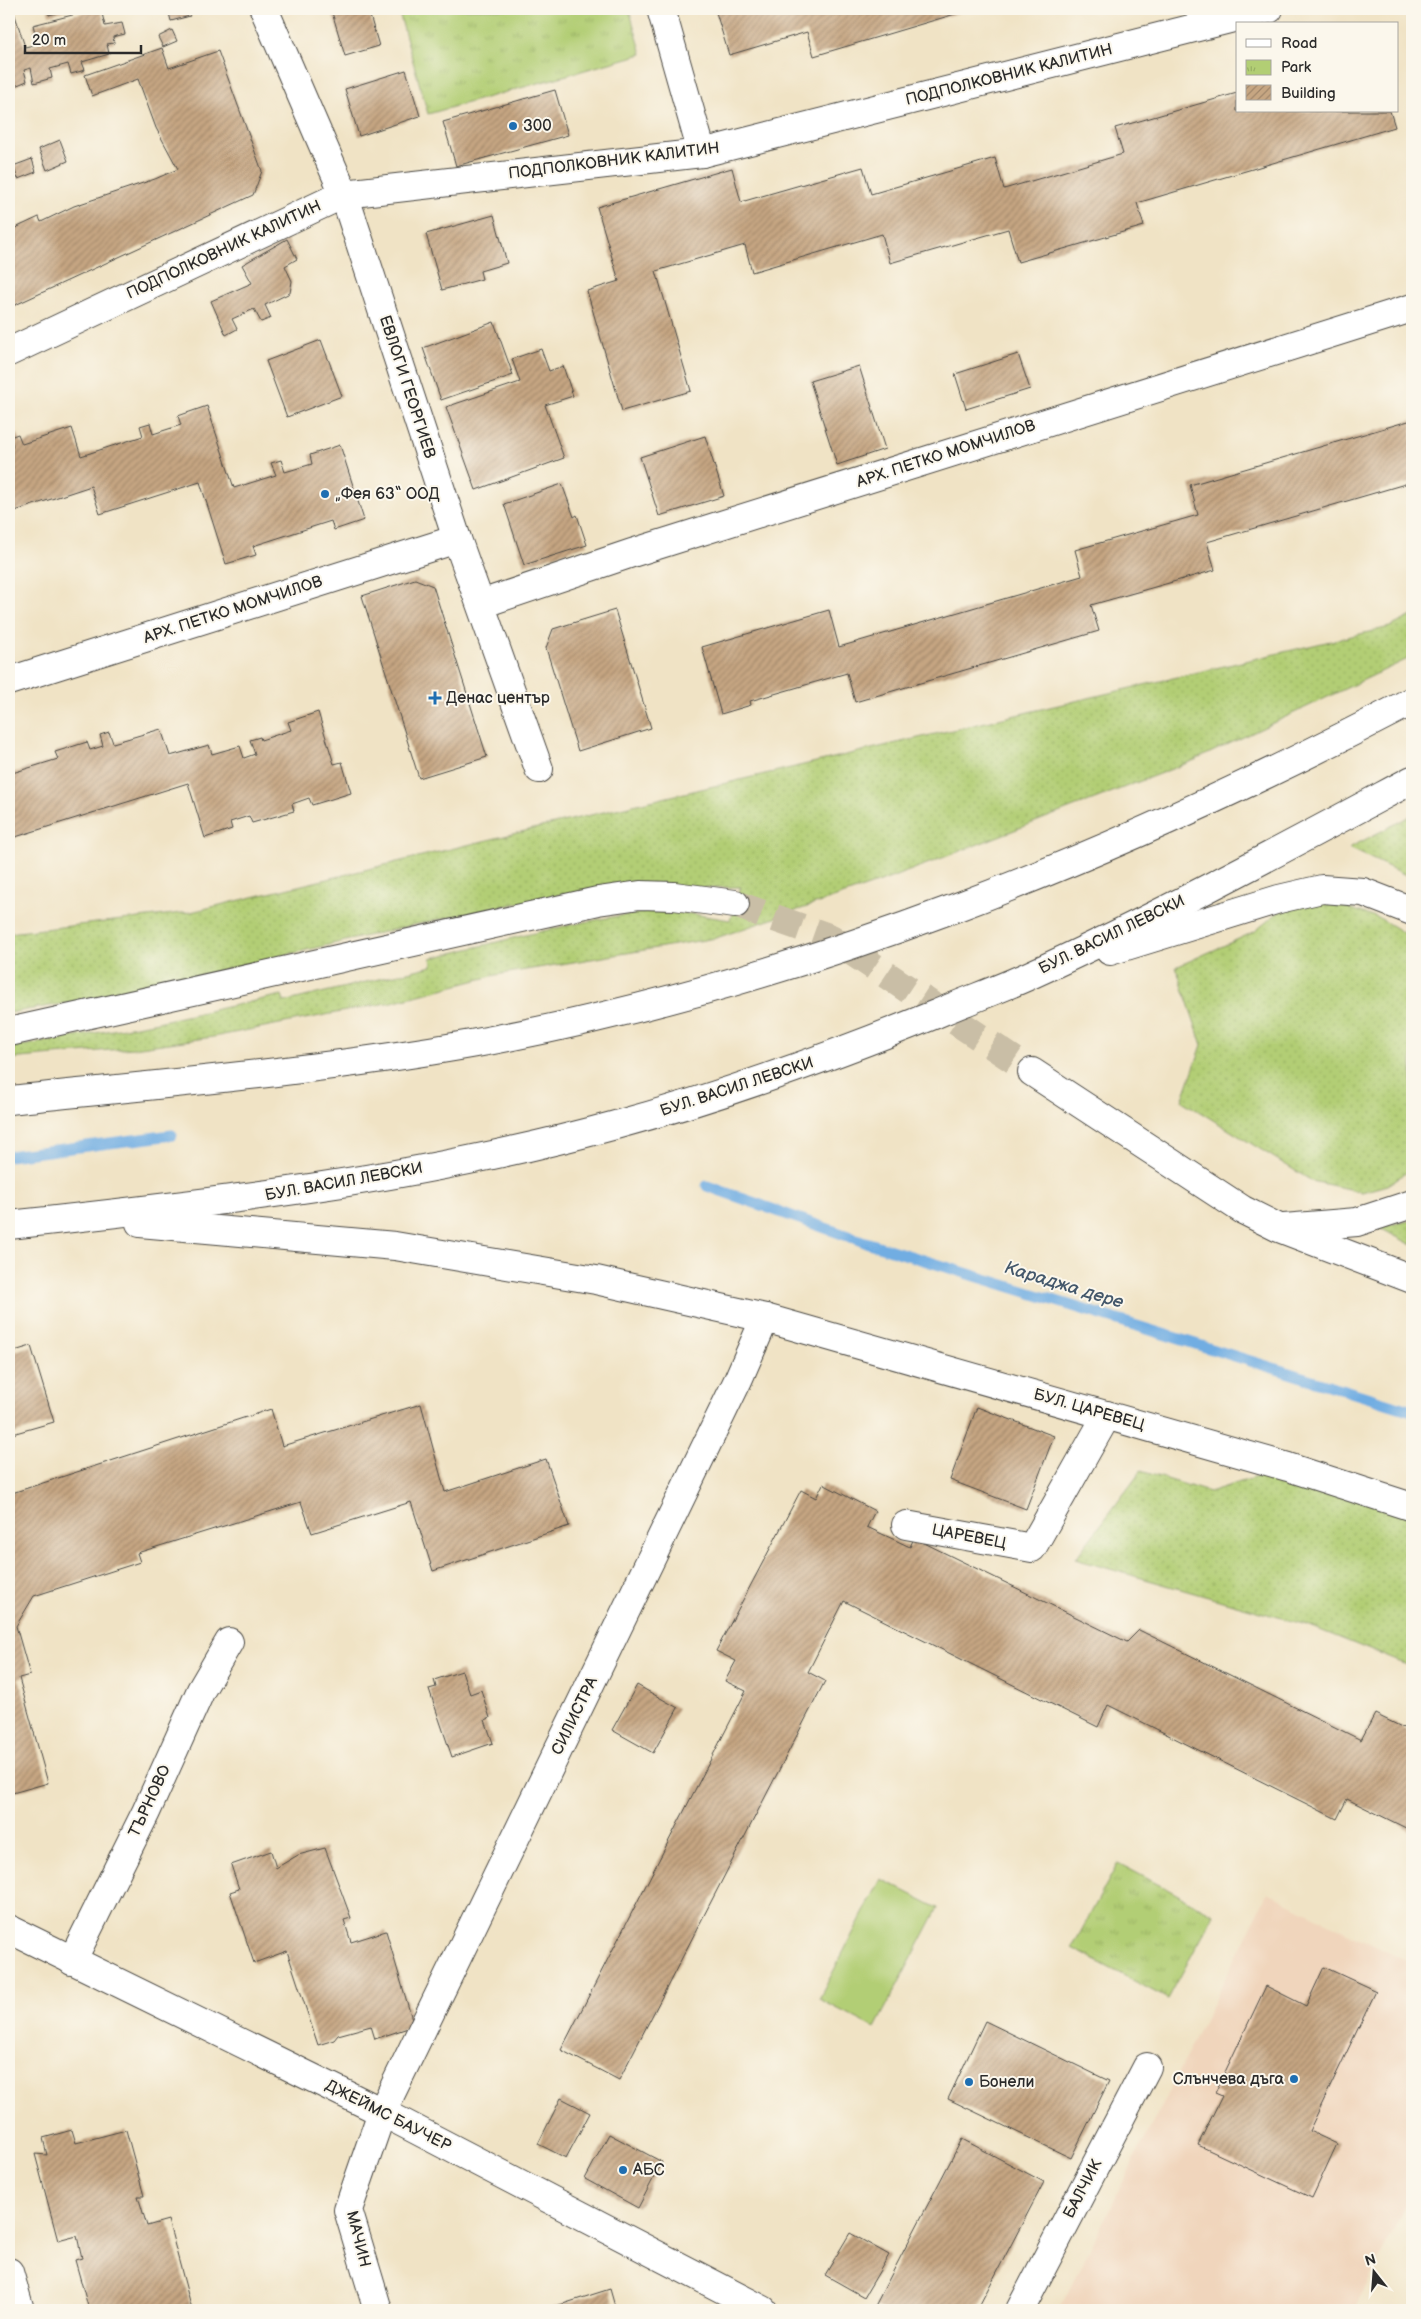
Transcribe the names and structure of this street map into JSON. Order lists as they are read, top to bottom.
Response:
{
  "streets": {
    "main road": [
      "ПОДПОЛКОВНИК КАЛИТИН",
      "ЕВЛОГИ ГЕОРГИЕВ",
      "АРХ. ПЕТКО МОМЧИЛОВ",
      "БУЛ. ВАСИЛ ЛЕВСКИ",
      "БУЛ. ЦАРЕВЕЦ",
      "ЦАРЕВЕЦ",
      "СИЛИСТРА",
      "ТЪРНОВО",
      "ДЖЕЙМС БАУЧЕР",
      "БАЛЧИК",
      "МАЧИН"
    ]
  },
  "crossings": [
    ["ПОДПОЛКОВНИК КАЛИТИН", "ЕВЛОГИ ГЕОРГИЕВ"],
    ["ЕВЛОГИ ГЕОРГИЕВ", "АРХ. ПЕТКО МОМЧИЛОВ"],
    ["БУЛ. ВАСИЛ ЛЕВСКИ", "БУЛ. ЦАРЕВЕЦ"],
    ["БУЛ. ЦАРЕВЕЦ", "ЦАРЕВЕЦ"],
    ["БУЛ. ЦАРЕВЕЦ", "СИЛИСТРА"],
    ["СИЛИСТРА", "ДЖЕЙМС БАУЧЕР"],
    ["СИЛИСТРА", "МАЧИН"],
    ["ТЪРНОВО", "ДЖЕЙМС БАУЧЕР"],
    ["ДЖЕЙМС БАУЧЕР", "МАЧИН"]
  ],
  "water": ["Караджа дере"],
  "places": {
    "other": [
      "300",
      "„Фея 63“ ООД",
      "Слънчева дъга",
      "Бонели",
      "АБС"
    ],
    "health": ["Денас център"]
  },
  "legend": ["Road", "Park", "Building"],
  "scale_bar": "20 m",
  "north": "top"
}
